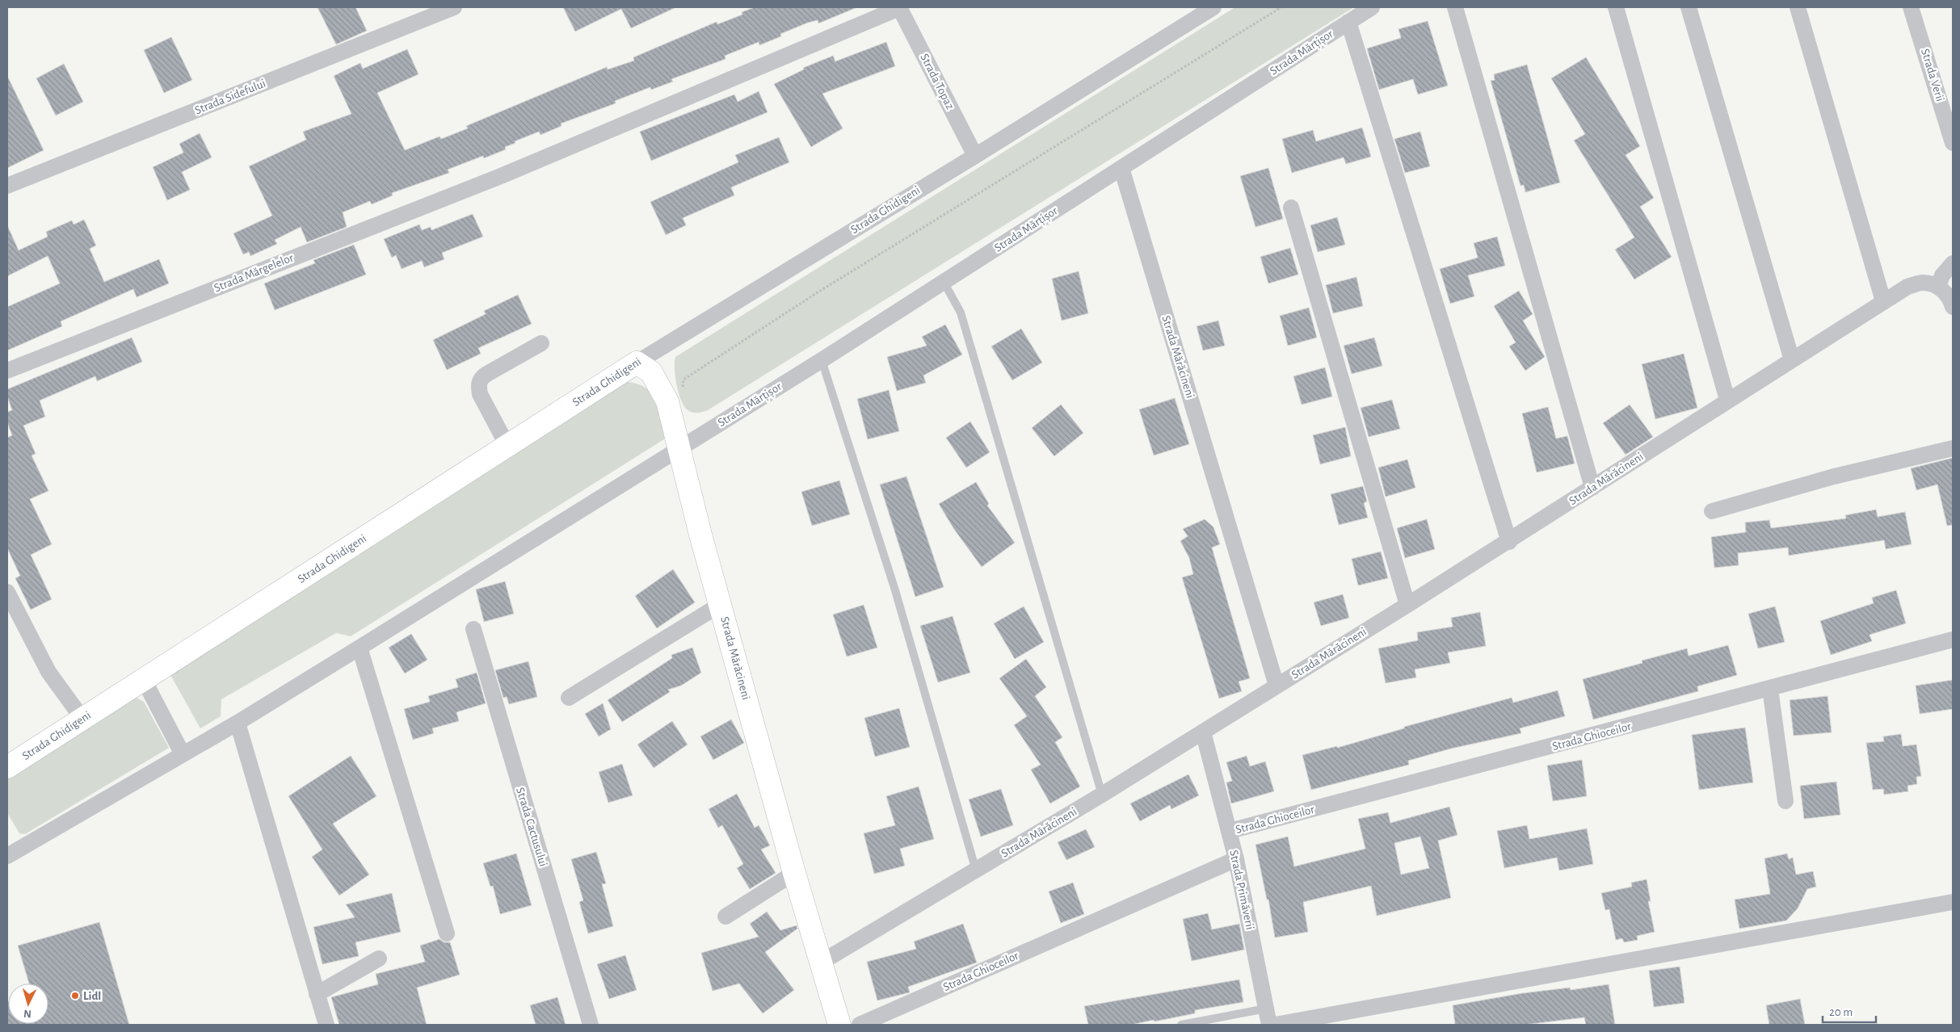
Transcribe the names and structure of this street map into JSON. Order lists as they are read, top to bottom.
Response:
{
  "streets": {
    "street": [
      "Strada Mărțișor",
      "Strada Verii",
      "Strada Topaz",
      "Strada Sidefului",
      "Strada Ghidigeni",
      "Strada Mărgelelor",
      "Strada Mărăcineni",
      "Strada Ghioceilor",
      "Strada Cactusului",
      "Strada Primăverii"
    ]
  },
  "crossings": [
    ["Strada Mărțișor", "Strada Mărăcineni"],
    ["Strada Topaz", "Strada Ghidigeni"],
    ["Strada Topaz", "Strada Mărgelelor"],
    ["Strada Ghidigeni", "Strada Mărăcineni"],
    ["Strada Mărăcineni", "Strada Primăverii"],
    ["Strada Ghioceilor", "Strada Primăverii"]
  ],
  "places": ["Lidl"],
  "scale_bar": "20 m",
  "north": "bottom"
}
